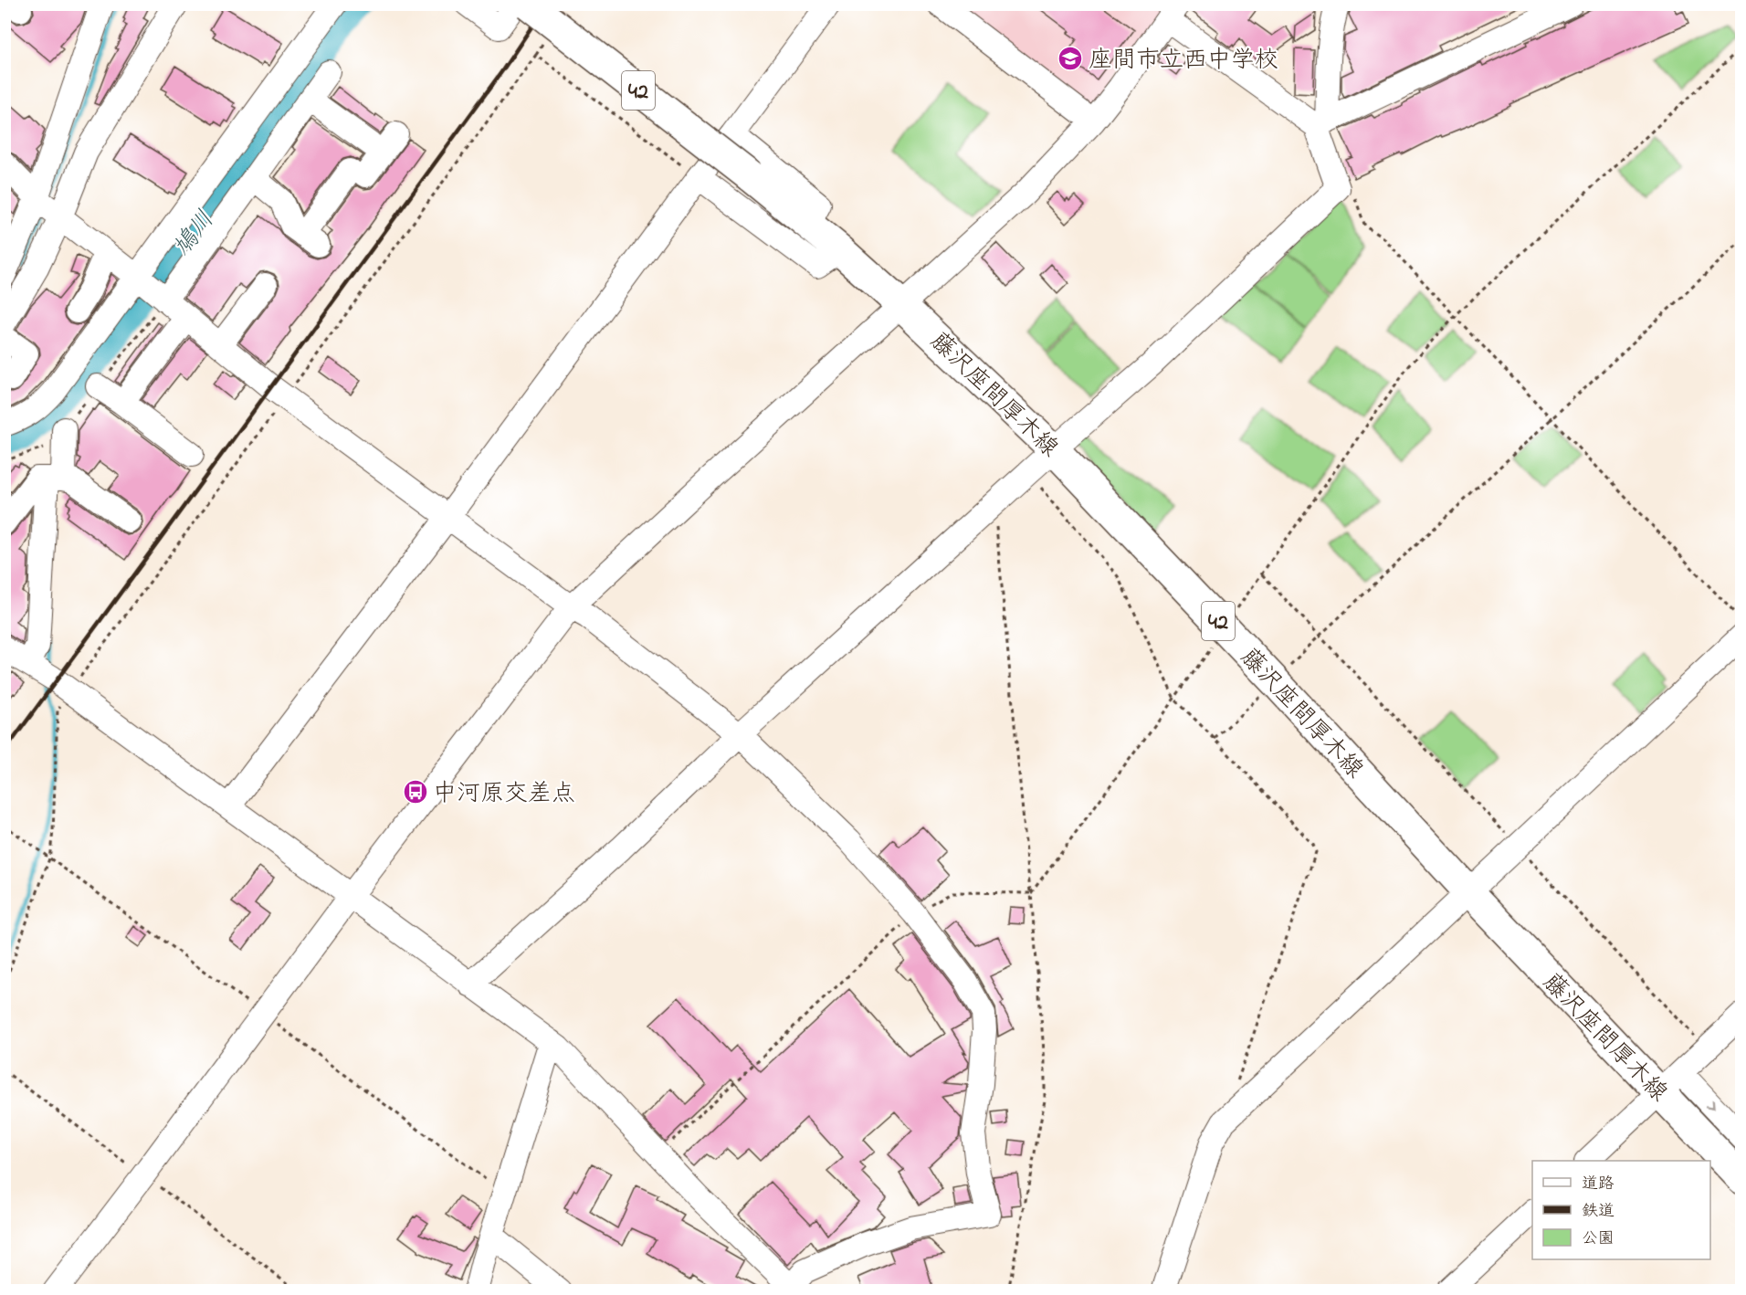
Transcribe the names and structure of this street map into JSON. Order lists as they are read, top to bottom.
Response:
{
  "streets": {
    "main road": ["42", "藤沢座間厚木線"]
  },
  "water": ["鳩川"],
  "places": {
    "school or university": ["座間市立西中学校"],
    "bus stop": ["中河原交差点"]
  },
  "legend": ["道路", "鉄道", "公園"]
}
